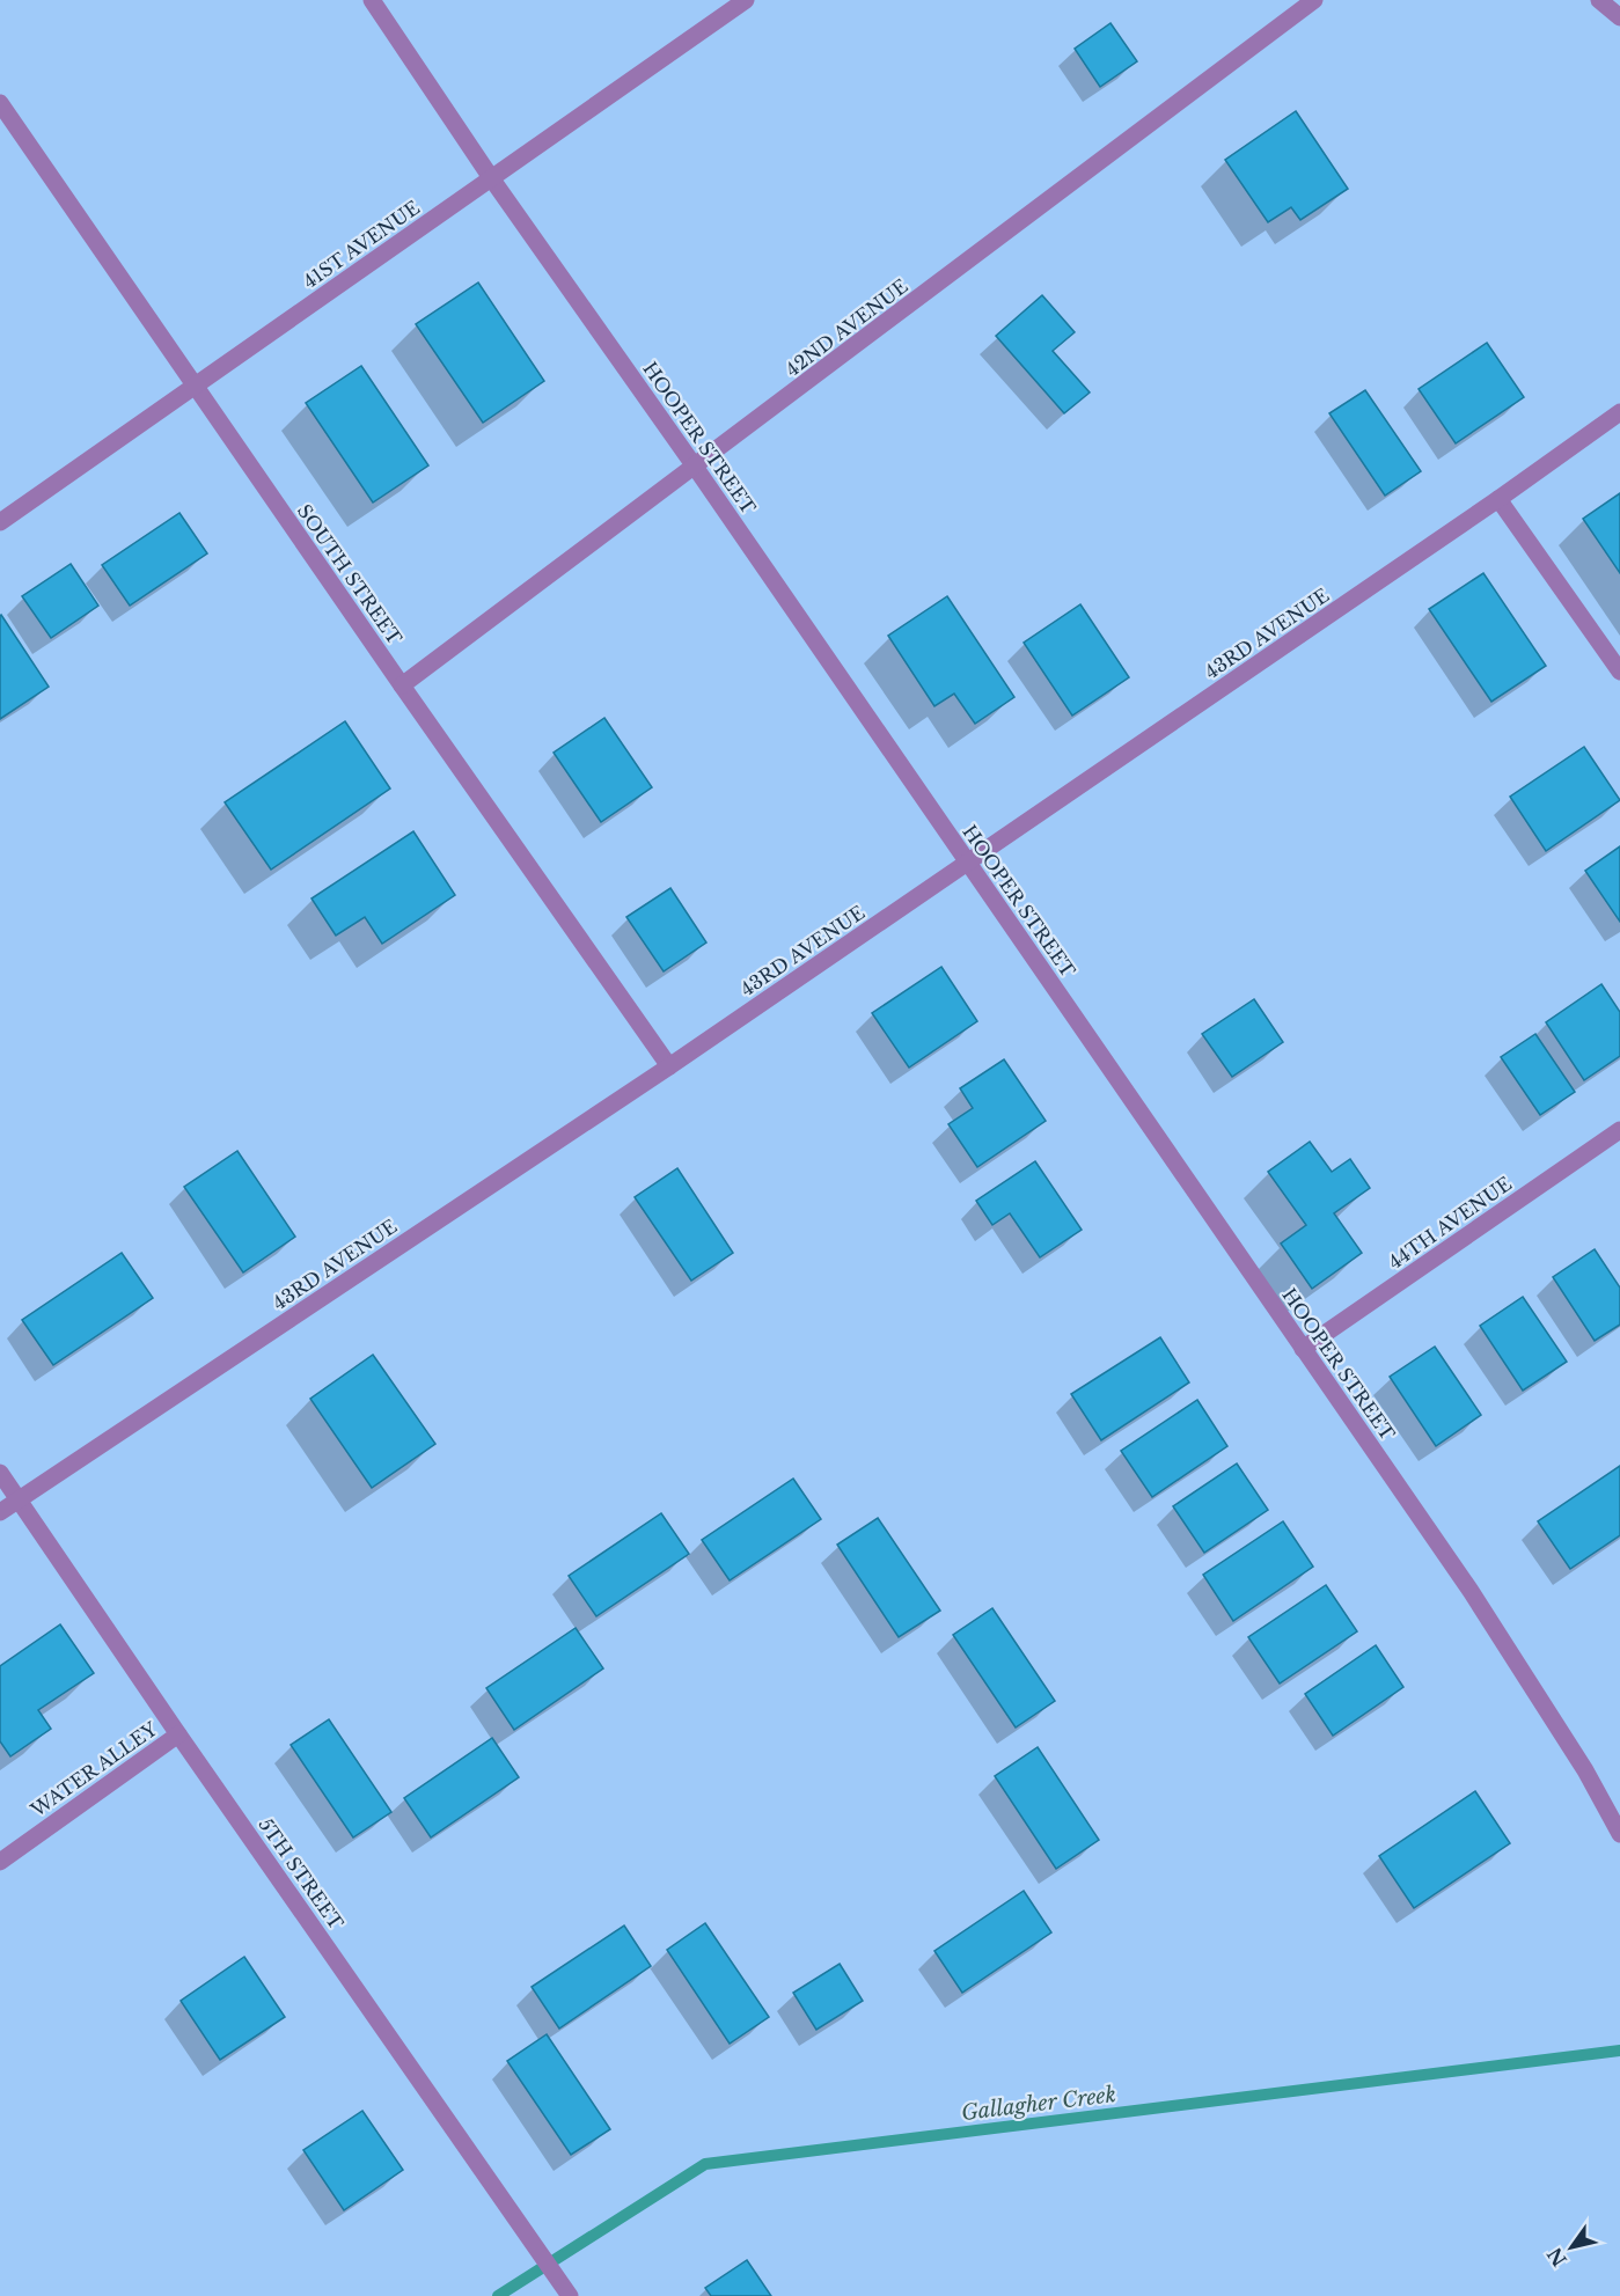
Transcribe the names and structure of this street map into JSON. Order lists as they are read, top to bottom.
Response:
{
  "streets": {
    "street": [
      "41ST AVENUE",
      "42ND AVENUE",
      "HOOPER STREET",
      "SOUTH STREET",
      "43RD AVENUE",
      "44TH AVENUE",
      "WATER ALLEY",
      "5TH STREET"
    ]
  },
  "crossings": [
    ["41ST AVENUE", "HOOPER STREET"],
    ["41ST AVENUE", "SOUTH STREET"],
    ["42ND AVENUE", "HOOPER STREET"],
    ["42ND AVENUE", "SOUTH STREET"],
    ["HOOPER STREET", "43RD AVENUE"],
    ["HOOPER STREET", "44TH AVENUE"],
    ["SOUTH STREET", "43RD AVENUE"],
    ["43RD AVENUE", "5TH STREET"],
    ["WATER ALLEY", "5TH STREET"]
  ],
  "water": ["Gallagher Creek"],
  "north": "bottom left"
}
